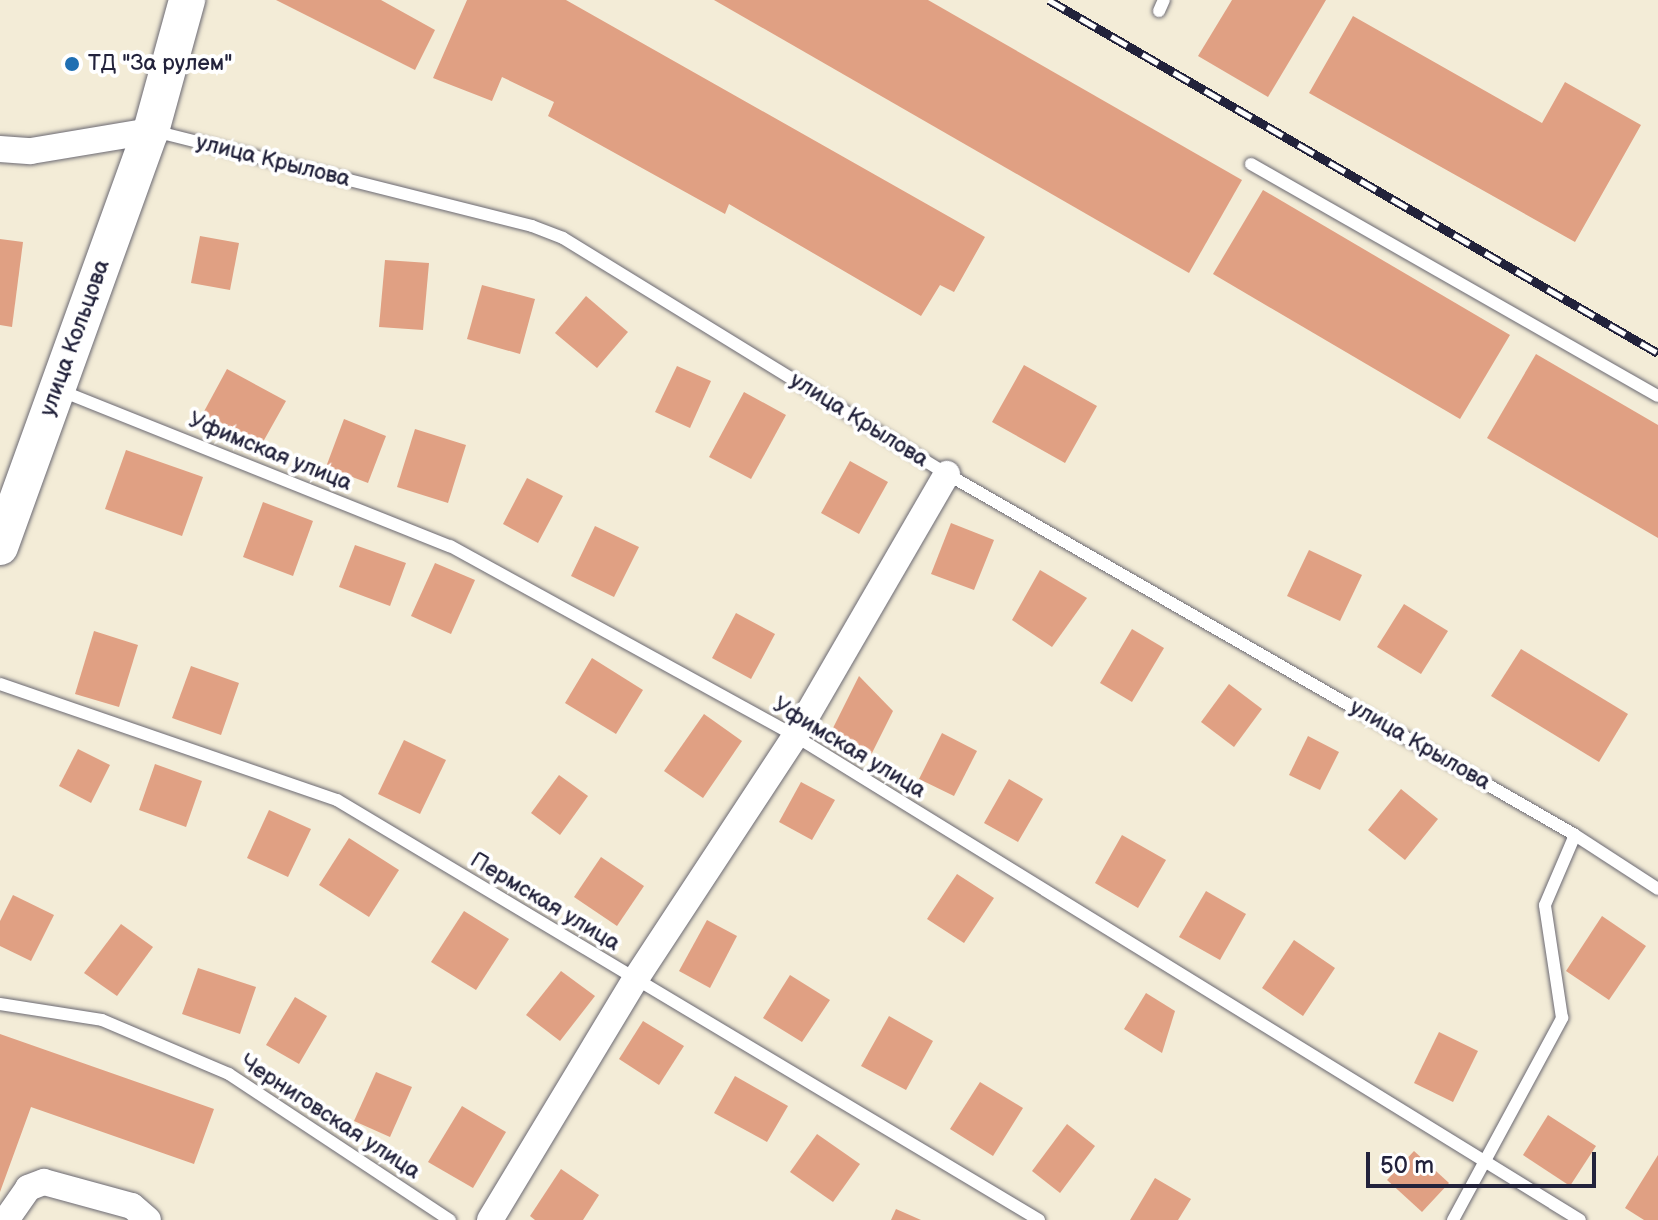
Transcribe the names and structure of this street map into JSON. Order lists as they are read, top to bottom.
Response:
{
  "streets": {
    "main road": ["улица Кольцова"],
    "street": ["улица Крылова"],
    "lane": ["Уфимская улица", "Пермская улица", "Черниговская улица"]
  },
  "crossings": [
    ["улица Крылова", "улица Кольцова"],
    ["улица Кольцова", "Уфимская улица"]
  ],
  "places": ["ТД \"За рулем\""],
  "scale_bar": "50 m"
}
